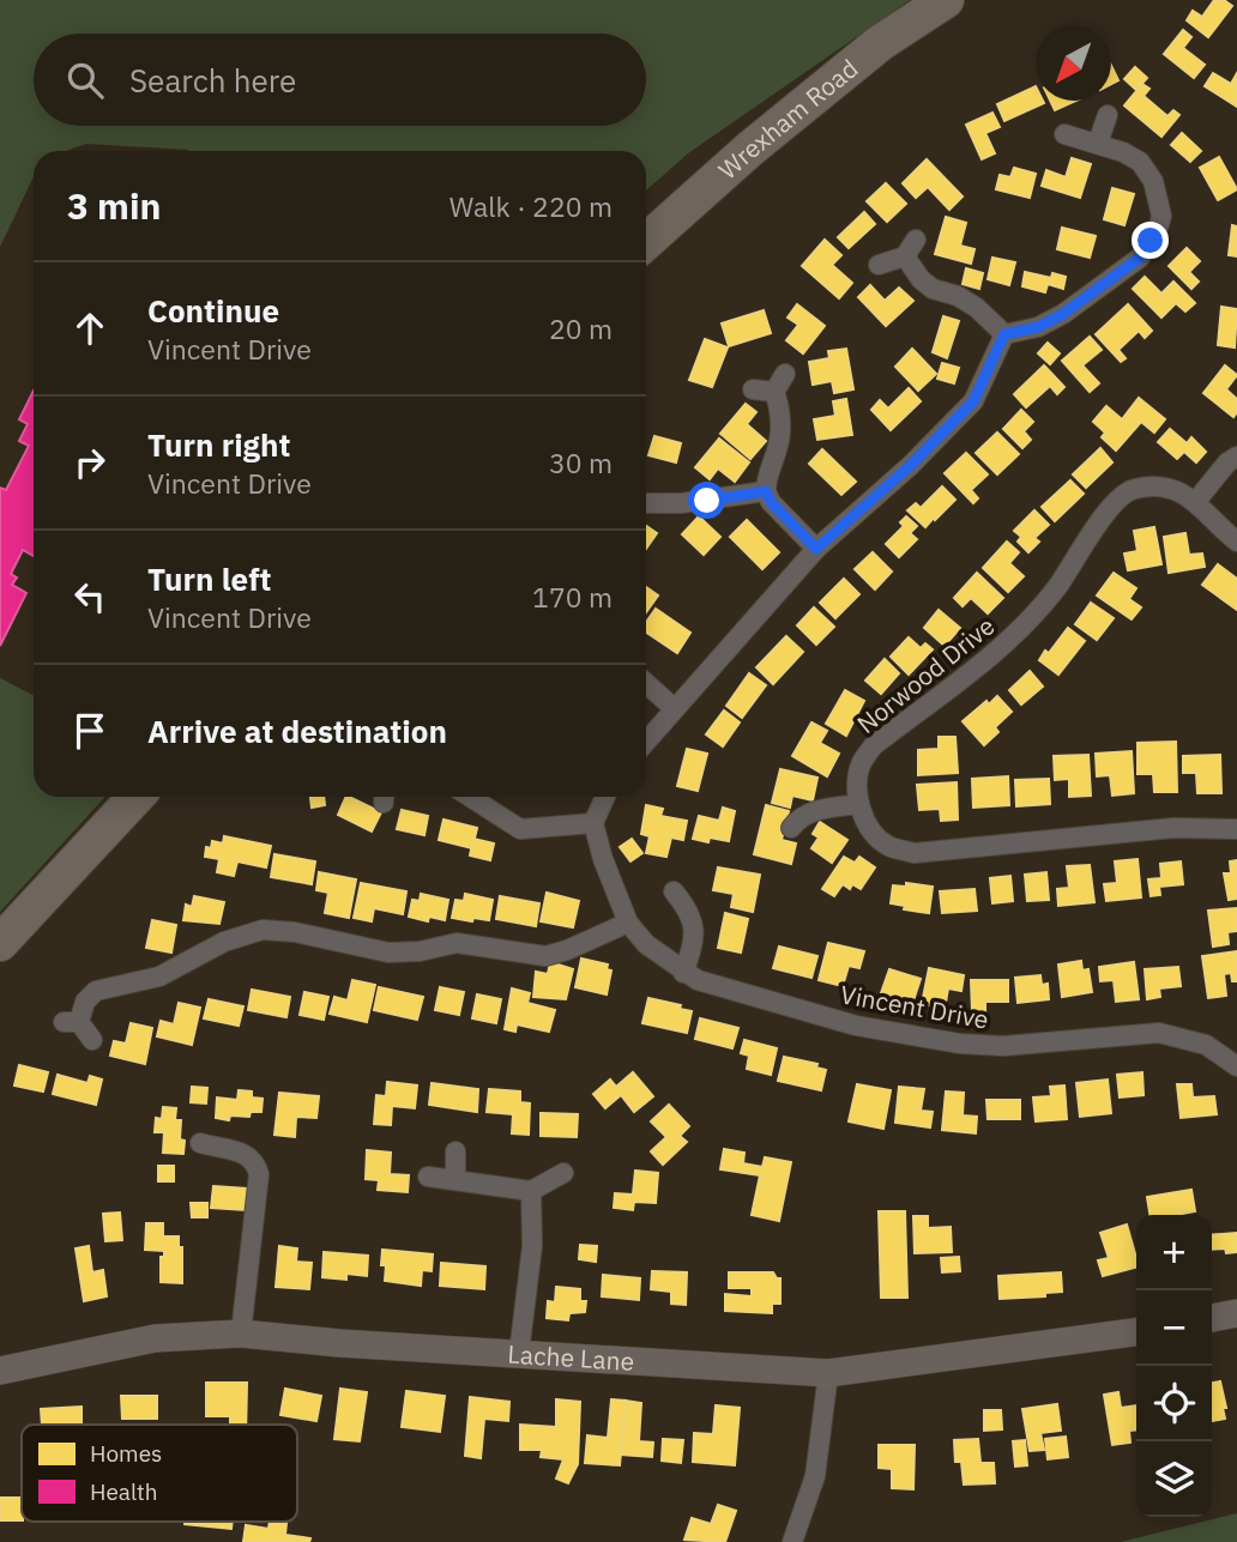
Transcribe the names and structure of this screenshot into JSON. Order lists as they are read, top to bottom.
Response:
{
  "streets": {
    "highway": ["Wrexham Road"],
    "street": ["Norwood Drive", "Vincent Drive", "Lache Lane"]
  },
  "legend": ["Homes", "Health"],
  "north": "bottom left",
  "page": {
    "search": "Search here",
    "heading": ["3 min", "Walk · 220 m"],
    "list": [
      ["Continue", "Vincent Drive", "20 m"],
      ["Turn right", "Vincent Drive", "30 m"],
      ["Turn left", "Vincent Drive", "170 m"],
      "Arrive at destination"
    ],
    "map_buttons": ["+", "−"]
  }
}
